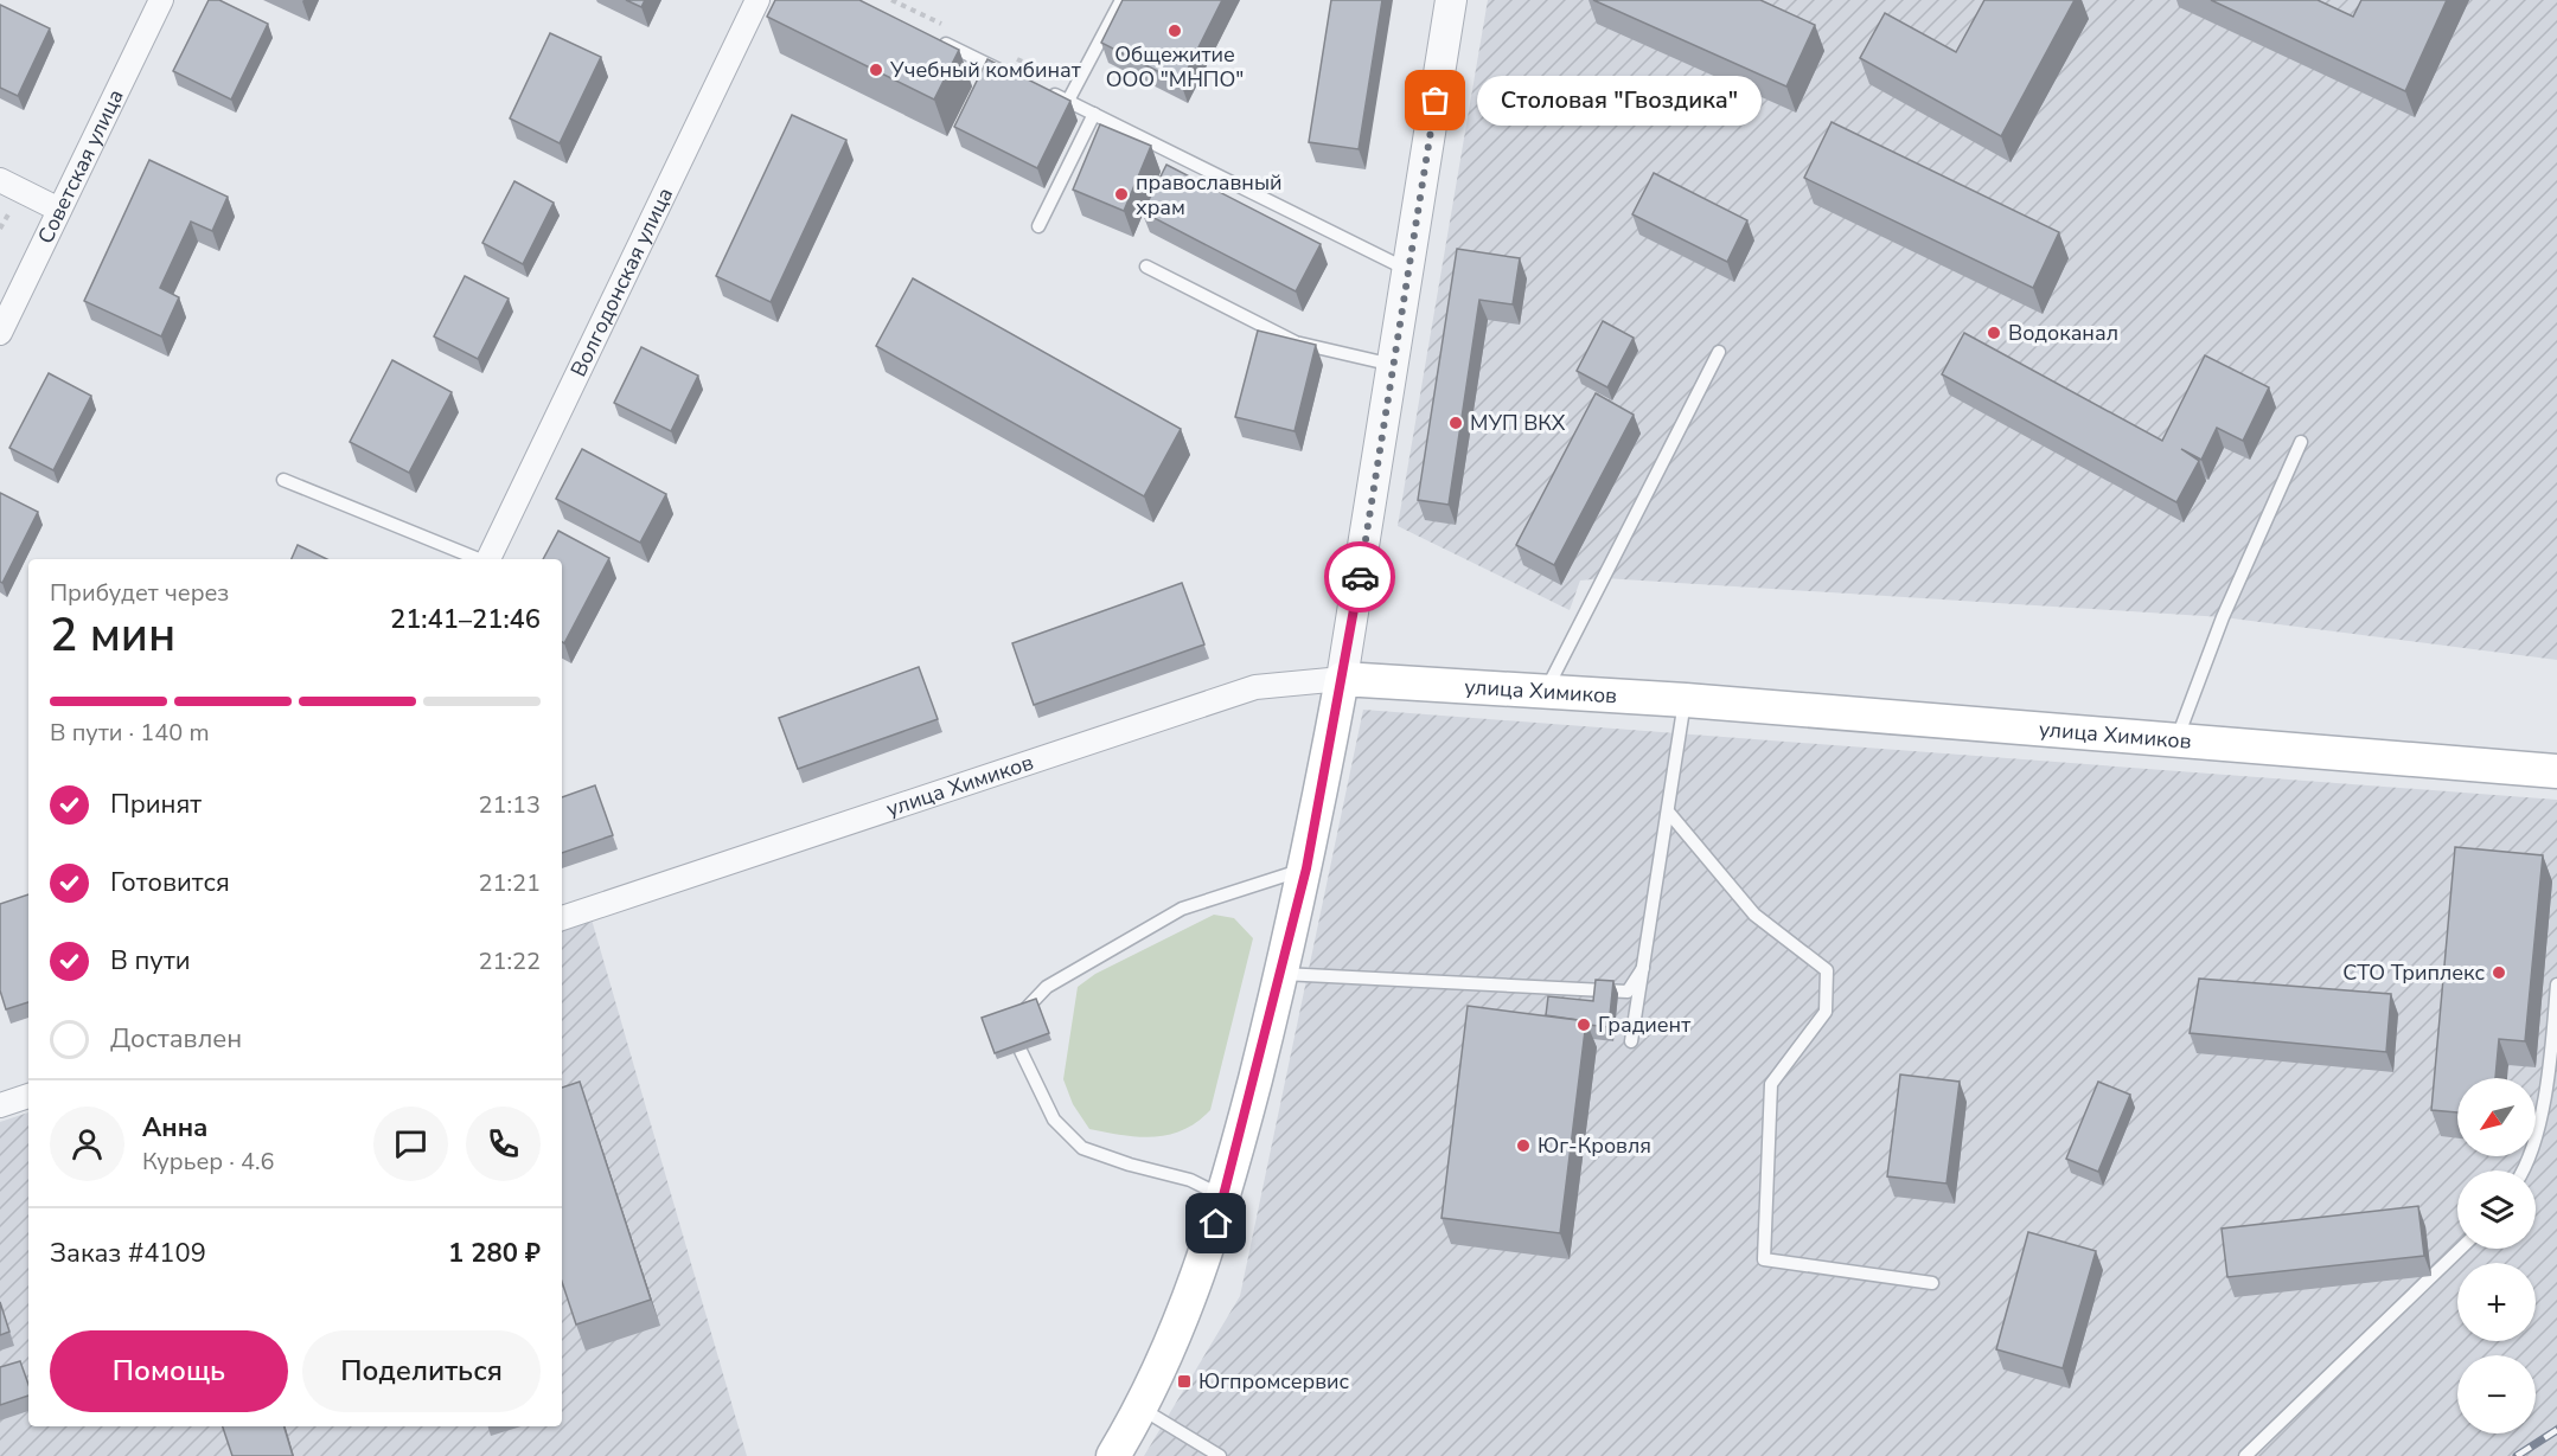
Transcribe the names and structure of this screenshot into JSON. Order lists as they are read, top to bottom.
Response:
{
  "streets": {
    "main road": ["улица Химиков"],
    "street": ["Советская улица", "Волгодонская улица"]
  },
  "places": {
    "other": [
      "Общежитие ООО \"МНПО\"",
      "Учебный комбинат",
      "Столовая \"Гвоздика\"",
      "православный храм",
      "Водоканал",
      "МУП ВКХ",
      "СТО Триплекс",
      "Градиент",
      "Юг-Кровля"
    ],
    "transit": ["Югпромсервис"]
  },
  "north": "bottom left",
  "page": {
    "bubble": "Столовая \"Гвоздика\"",
    "heading": ["2 мин", "Прибудет через", "21:41–21:46"],
    "panel": [
      "Анна",
      "Курьер · 4.6",
      "Заказ #4109",
      "1 280 ₽"
    ],
    "bar": "В пути · 140 m",
    "list": [
      ["Принят", "21:13"],
      ["Готовится", "21:21"],
      ["В пути", "21:22"],
      "Доставлен"
    ],
    "map_buttons": ["+", "−"],
    "buttons": ["Помощь", "Поделиться"]
  }
}
